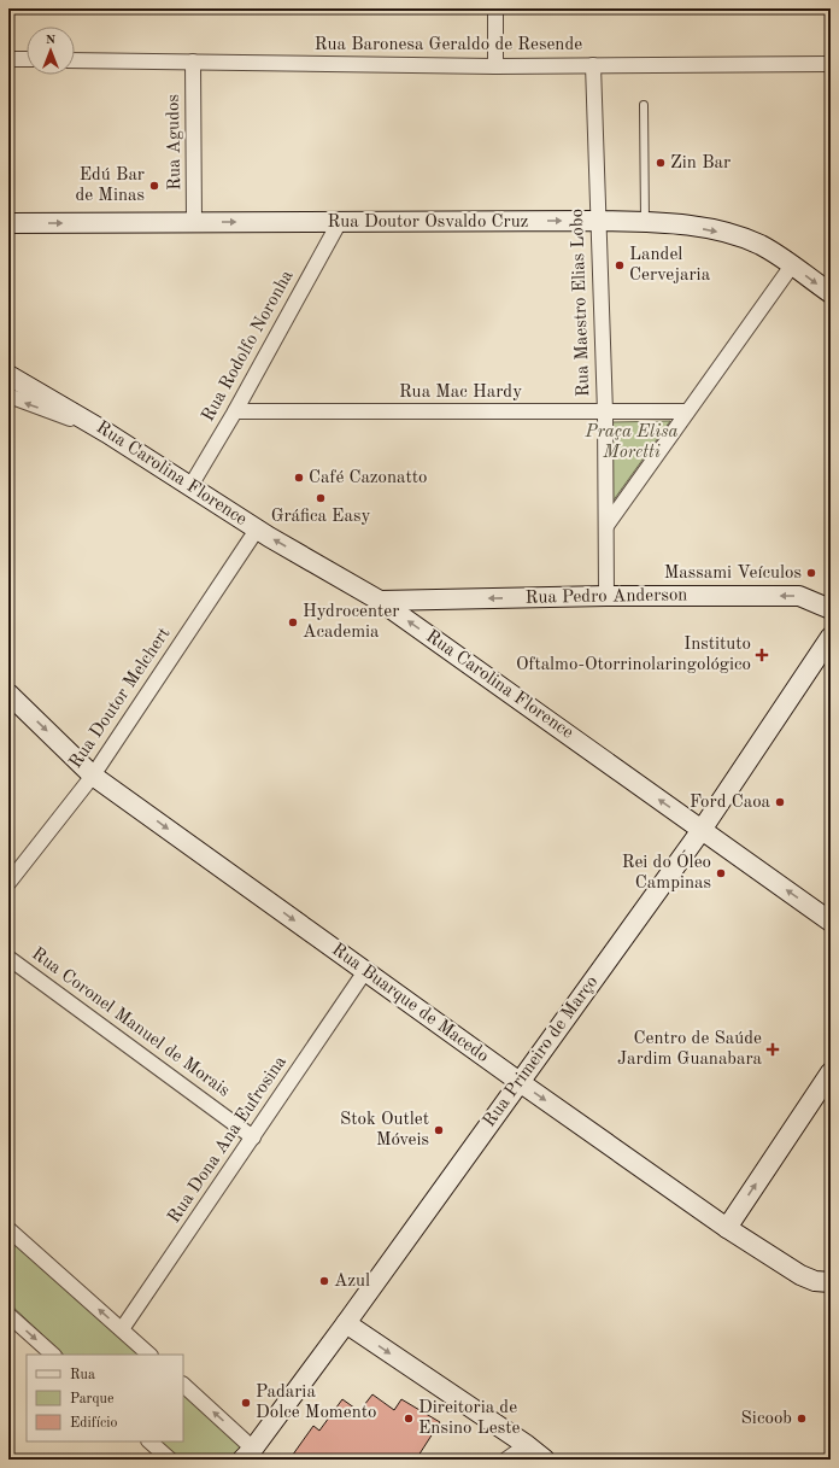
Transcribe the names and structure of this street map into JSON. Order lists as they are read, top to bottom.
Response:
{
  "streets": {
    "main road": [
      "Rua Doutor Osvaldo Cruz",
      "Rua Carolina Florence",
      "Rua Pedro Anderson",
      "Rua Buarque de Macedo",
      "Rua Primeiro de Março"
    ],
    "street": [
      "Rua Baronesa Geraldo de Resende",
      "Rua Agudos",
      "Rua Maestro Elias Lobo",
      "Rua Rodolfo Noronha",
      "Rua Mac Hardy",
      "Rua Doutor Melchert",
      "Rua Coronel Manuel de Morais",
      "Rua Dona Ana Eufrosina"
    ]
  },
  "crossings": [
    ["Rua Baronesa Geraldo de Resende", "Rua Agudos"],
    ["Rua Baronesa Geraldo de Resende", "Rua Maestro Elias Lobo"],
    ["Rua Agudos", "Rua Doutor Osvaldo Cruz"],
    ["Rua Doutor Osvaldo Cruz", "Rua Maestro Elias Lobo"],
    ["Rua Doutor Osvaldo Cruz", "Rua Rodolfo Noronha"],
    ["Rua Maestro Elias Lobo", "Rua Mac Hardy"],
    ["Rua Maestro Elias Lobo", "Rua Pedro Anderson"],
    ["Rua Rodolfo Noronha", "Rua Mac Hardy"],
    ["Rua Rodolfo Noronha", "Rua Carolina Florence"],
    ["Rua Carolina Florence", "Rua Pedro Anderson"],
    ["Rua Carolina Florence", "Rua Doutor Melchert"],
    ["Rua Carolina Florence", "Rua Primeiro de Março"],
    ["Rua Doutor Melchert", "Rua Buarque de Macedo"],
    ["Rua Buarque de Macedo", "Rua Primeiro de Março"],
    ["Rua Buarque de Macedo", "Rua Dona Ana Eufrosina"],
    ["Rua Coronel Manuel de Morais", "Rua Dona Ana Eufrosina"]
  ],
  "one_way": [
    "Rua Doutor Osvaldo Cruz",
    "Rua Carolina Florence",
    "Rua Pedro Anderson",
    "Rua Buarque de Macedo"
  ],
  "parks": ["Praça Elisa Moretti"],
  "places": {
    "other": [
      "Zin Bar",
      "Edú Bar de Minas",
      "Landel Cervejaria",
      "Café Cazonatto",
      "Gráfica Easy",
      "Massami Veículos",
      "Hydrocenter Academia",
      "Ford Caoa",
      "Rei do Óleo Campinas",
      "Stok Outlet Móveis",
      "Azul",
      "Padaria Dolce Momento",
      "Direitoria de Ensino Leste",
      "Sicoob"
    ],
    "health": ["Instituto Oftalmo-Otorrinolaringológico", "Centro de Saúde Jardim Guanabara"]
  },
  "legend": ["Rua", "Parque", "Edifício"],
  "north": "top"
}
